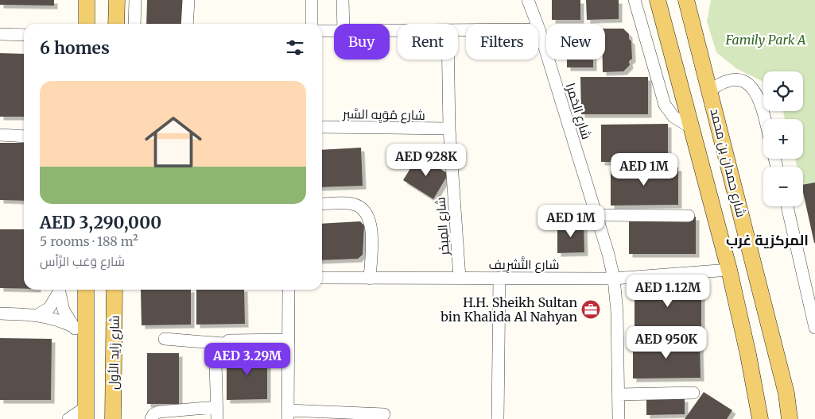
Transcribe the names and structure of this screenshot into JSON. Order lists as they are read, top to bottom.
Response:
{
  "streets": {
    "main road": ["شارع حمدان بن محمد", "شارع زايد الأول"],
    "street": [
      "شارع الحَمرا",
      "شارع مُوَيِه السَّبر",
      "شارع المِبخَر",
      "شارع التَّشرِيف"
    ]
  },
  "crossings": [
    ["شارع الحَمرا", "شارع التَّشرِيف"],
    ["شارع مُوَيِه السَّبر", "شارع المِبخَر"],
    ["شارع حمدان بن محمد", "شارع التَّشرِيف"],
    ["شارع المِبخَر", "شارع التَّشرِيف"]
  ],
  "districts": ["المركزية غرب"],
  "parks": ["Family Park A"],
  "places": {
    "office": ["H.H. Sheikh Sultan bin Khalida Al Nahyan"]
  },
  "page": {
    "chip": [
      "Buy",
      "Rent",
      "Filters",
      "New"
    ],
    "heading": "6 homes",
    "map_buttons": ["+", "−"],
    "list": [
      {
        "name": "AED 3,290,000",
        "note": "5 rooms · 188 m² · شارع وَعَب الرَّأس"
      }
    ],
    "price": [
      "AED 928K",
      "AED 1M",
      "AED 1M",
      "AED 1.12M",
      "AED 950K",
      "AED 3.29M"
    ]
  }
}
